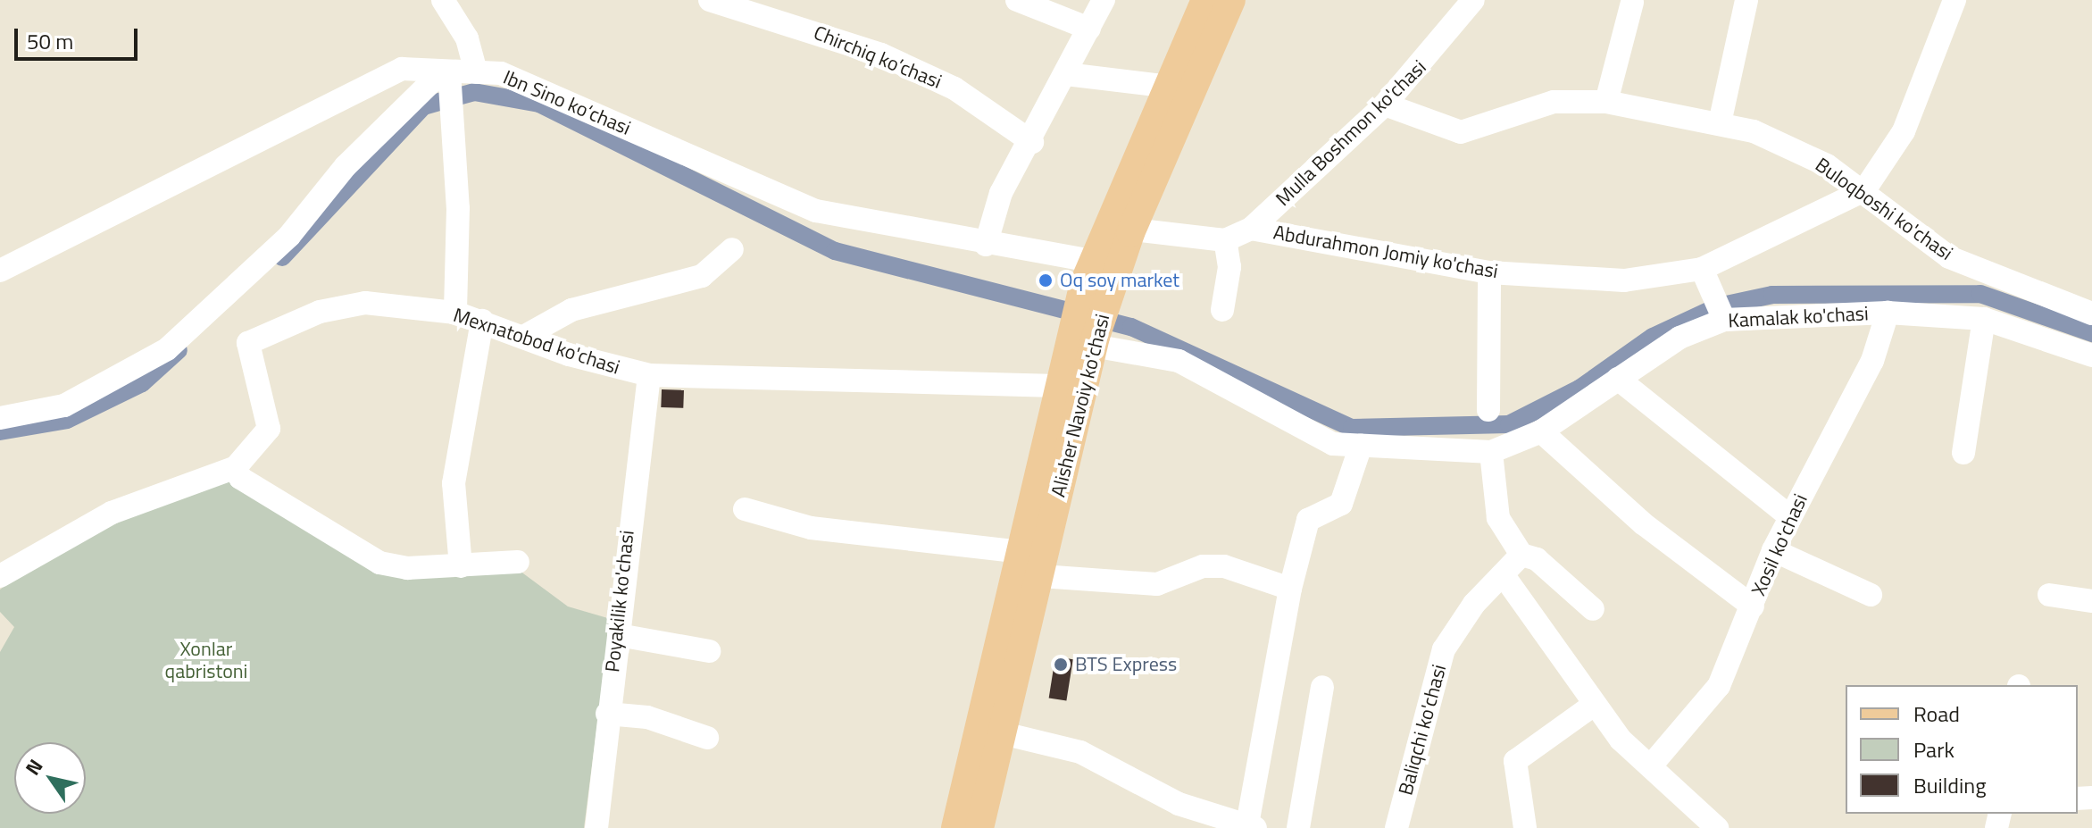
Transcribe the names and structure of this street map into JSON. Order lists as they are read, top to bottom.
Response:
{
  "streets": {
    "main road": ["Alisher Navoiy ko'chasi"],
    "street": [
      "Chirchiq ko’chasi",
      "Ibn Sino ko‘chasi",
      "Mulla Boshmon ko'chasi",
      "Buloqboshi ko'chasi",
      "Abdurahmon Jomiy ko'chasi",
      "Kamalak ko'chasi",
      "Mexnatobod ko'chasi",
      "Xosil ko'chasi",
      "Poyakilik ko'chasi",
      "Baliqchi ko'chasi"
    ]
  },
  "crossings": [
    ["Ibn Sino ko‘chasi", "Alisher Navoiy ko'chasi"],
    ["Mulla Boshmon ko'chasi", "Buloqboshi ko'chasi"],
    ["Mulla Boshmon ko'chasi", "Abdurahmon Jomiy ko'chasi"],
    ["Buloqboshi ko'chasi", "Abdurahmon Jomiy ko'chasi"],
    ["Abdurahmon Jomiy ko'chasi", "Alisher Navoiy ko'chasi"],
    ["Kamalak ko'chasi", "Xosil ko'chasi"],
    ["Mexnatobod ko'chasi", "Alisher Navoiy ko'chasi"],
    ["Mexnatobod ko'chasi", "Poyakilik ko'chasi"]
  ],
  "parks": ["Xonlar qabristoni"],
  "places": ["Oq soy market", "BTS Express"],
  "legend": ["Road", "Park", "Building"],
  "scale_bar": "50 m",
  "north": "top left"
}
